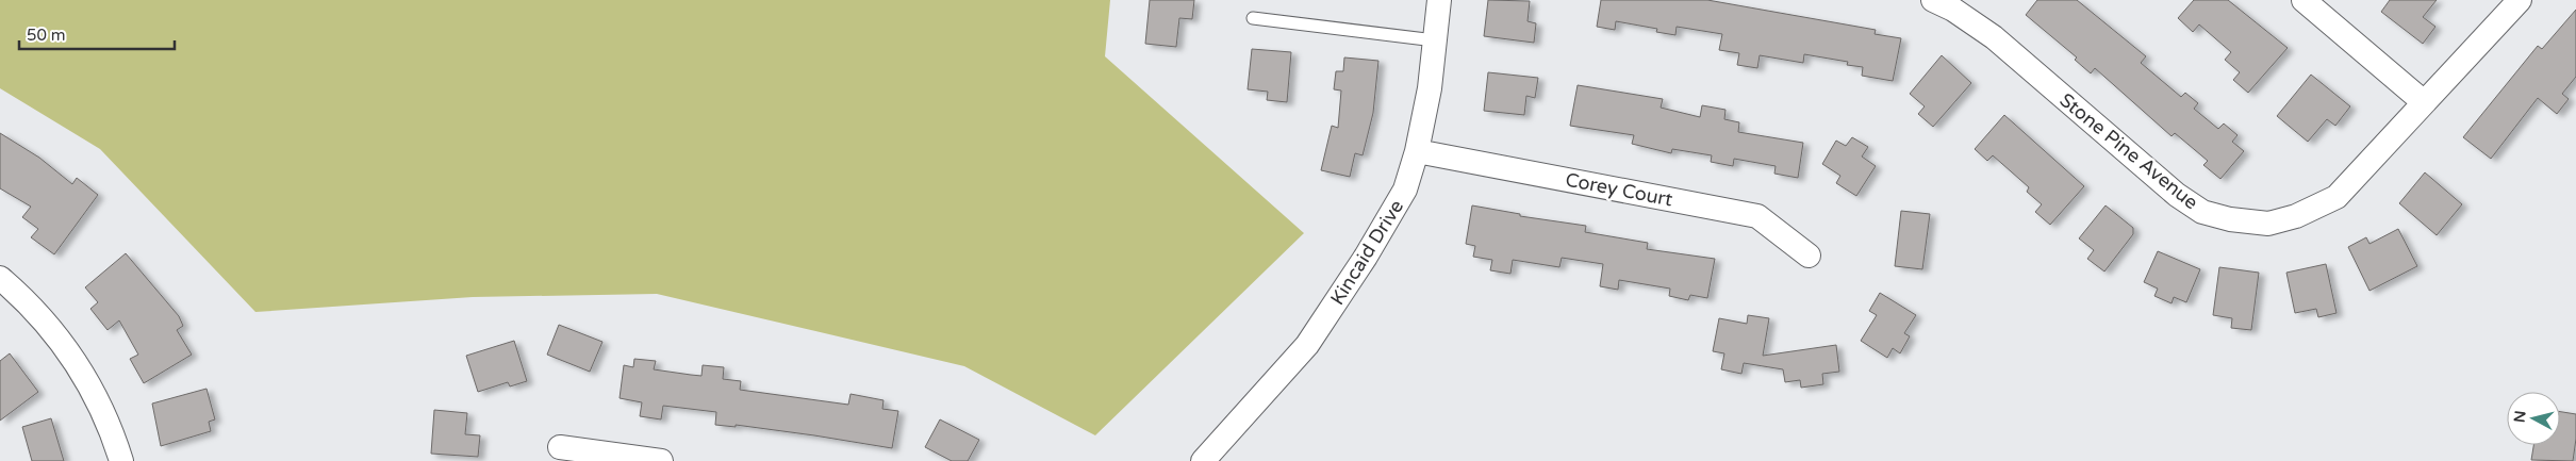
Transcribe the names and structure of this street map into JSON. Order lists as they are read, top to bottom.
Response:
{
  "streets": {
    "street": ["Stone Pine Avenue", "Corey Court", "Kincaid Drive"]
  },
  "crossings": [
    ["Corey Court", "Kincaid Drive"]
  ],
  "scale_bar": "50 m",
  "north": "left"
}
